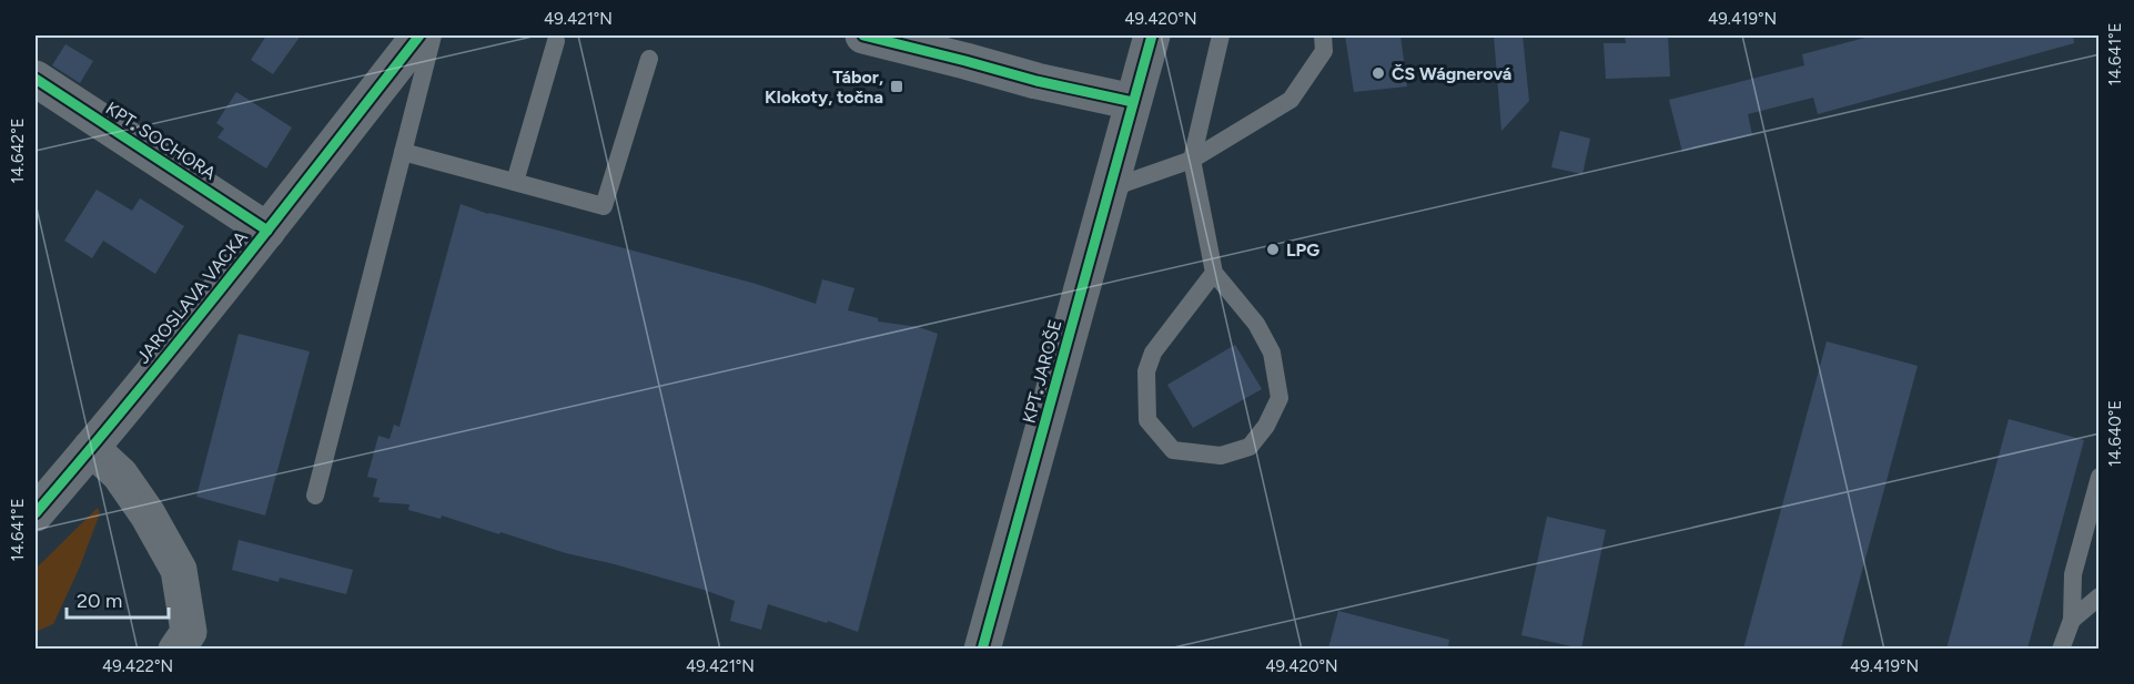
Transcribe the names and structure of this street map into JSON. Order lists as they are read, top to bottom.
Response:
{
  "streets": {
    "street": ["KPT. SOCHORA", "JAROSLAVA VACKA", "KPT. JAROŠE"]
  },
  "crossings": [
    ["KPT. SOCHORA", "JAROSLAVA VACKA"]
  ],
  "places": {
    "other": ["ČS Wágnerová", "LPG"],
    "transit": ["Tábor, Klokoty, točna"]
  },
  "scale_bar": "20 m",
  "coordinates": [
    "49.421°N",
    "49.420°N",
    "49.419°N",
    "14.641°E",
    "14.642°E",
    "14.640°E",
    "49.422°N"
  ]
}
